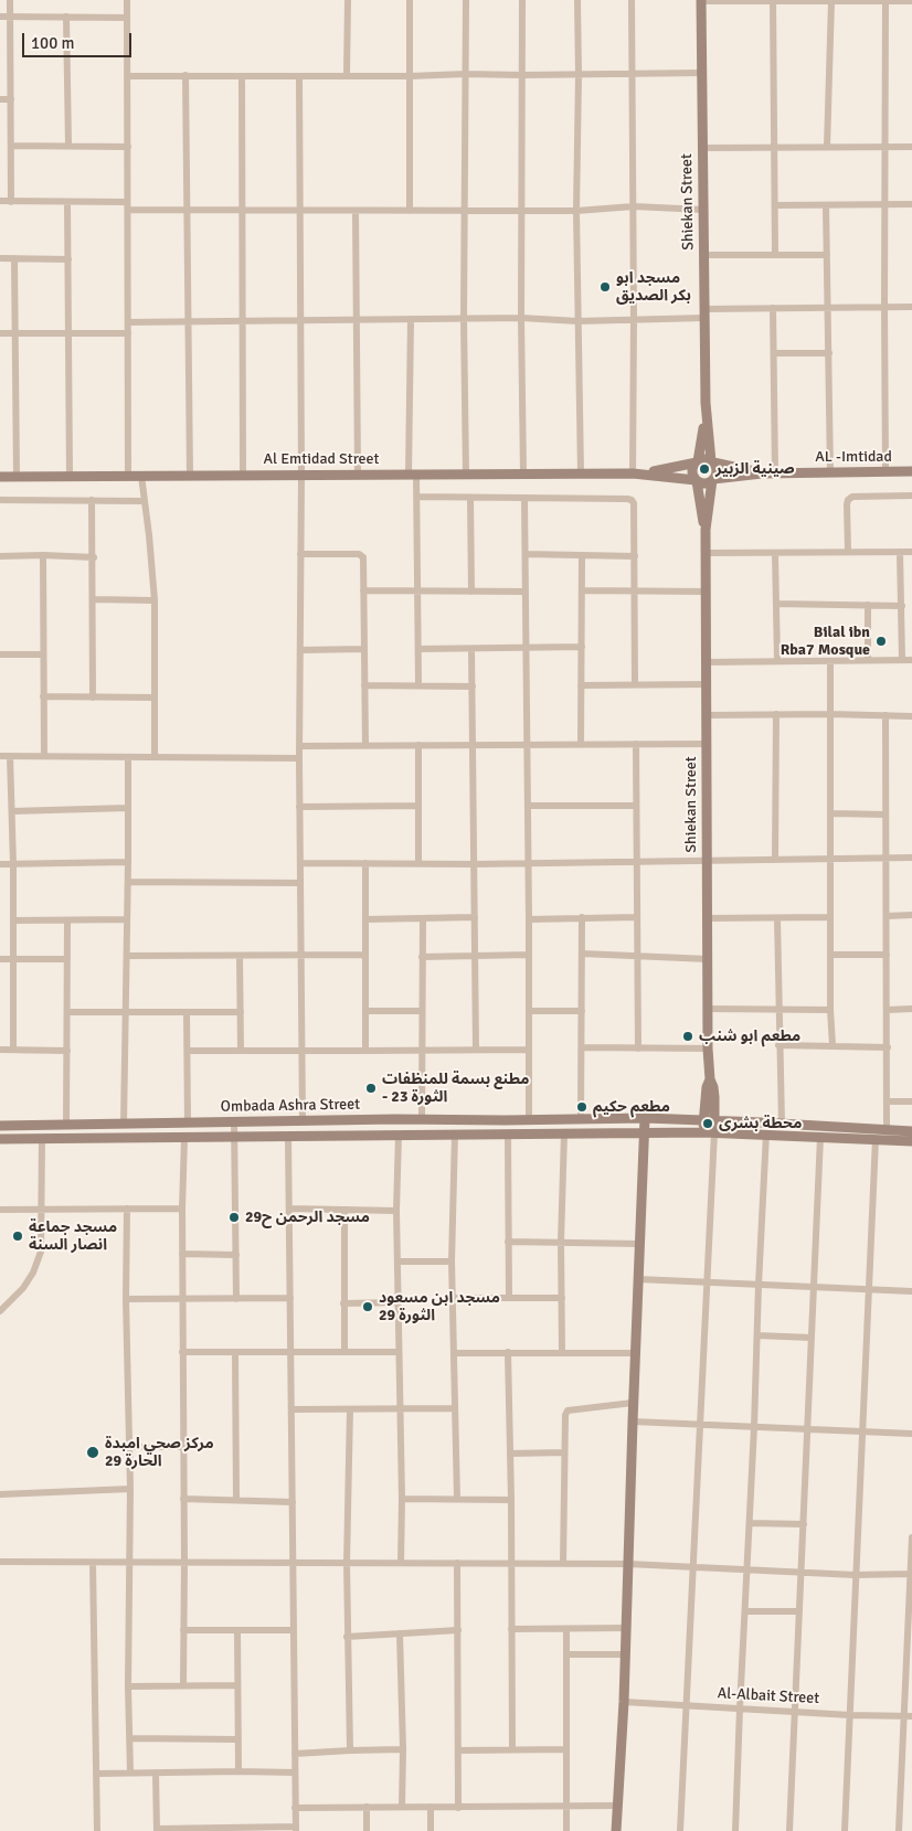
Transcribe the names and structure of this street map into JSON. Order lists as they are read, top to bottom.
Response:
{
  "streets": {
    "street": [
      "Shiekan Street",
      "AL -Imtidad",
      "Al Emtidad Street",
      "Ombada Ashra Street",
      "Al-Albait Street"
    ]
  },
  "crossings": [
    ["Shiekan Street", "Ombada Ashra Street"]
  ],
  "places": [
    "مسجد ابو بكر الصديق",
    "صينية الزبير",
    "Bilal ibn Rba7 Mosque",
    "مطعم ابو شنب",
    "مطنع بسمة للمنظفات - الثورة 23",
    "مطعم حكيم",
    "محطة بشرى",
    "مسجد الرحمن ح29",
    "مسجد جماعة انصار السنة",
    "مسجد ابن مسعود الثورة 29",
    "مركز صحي امبدة الحارة 29"
  ],
  "scale_bar": "100 m"
}
